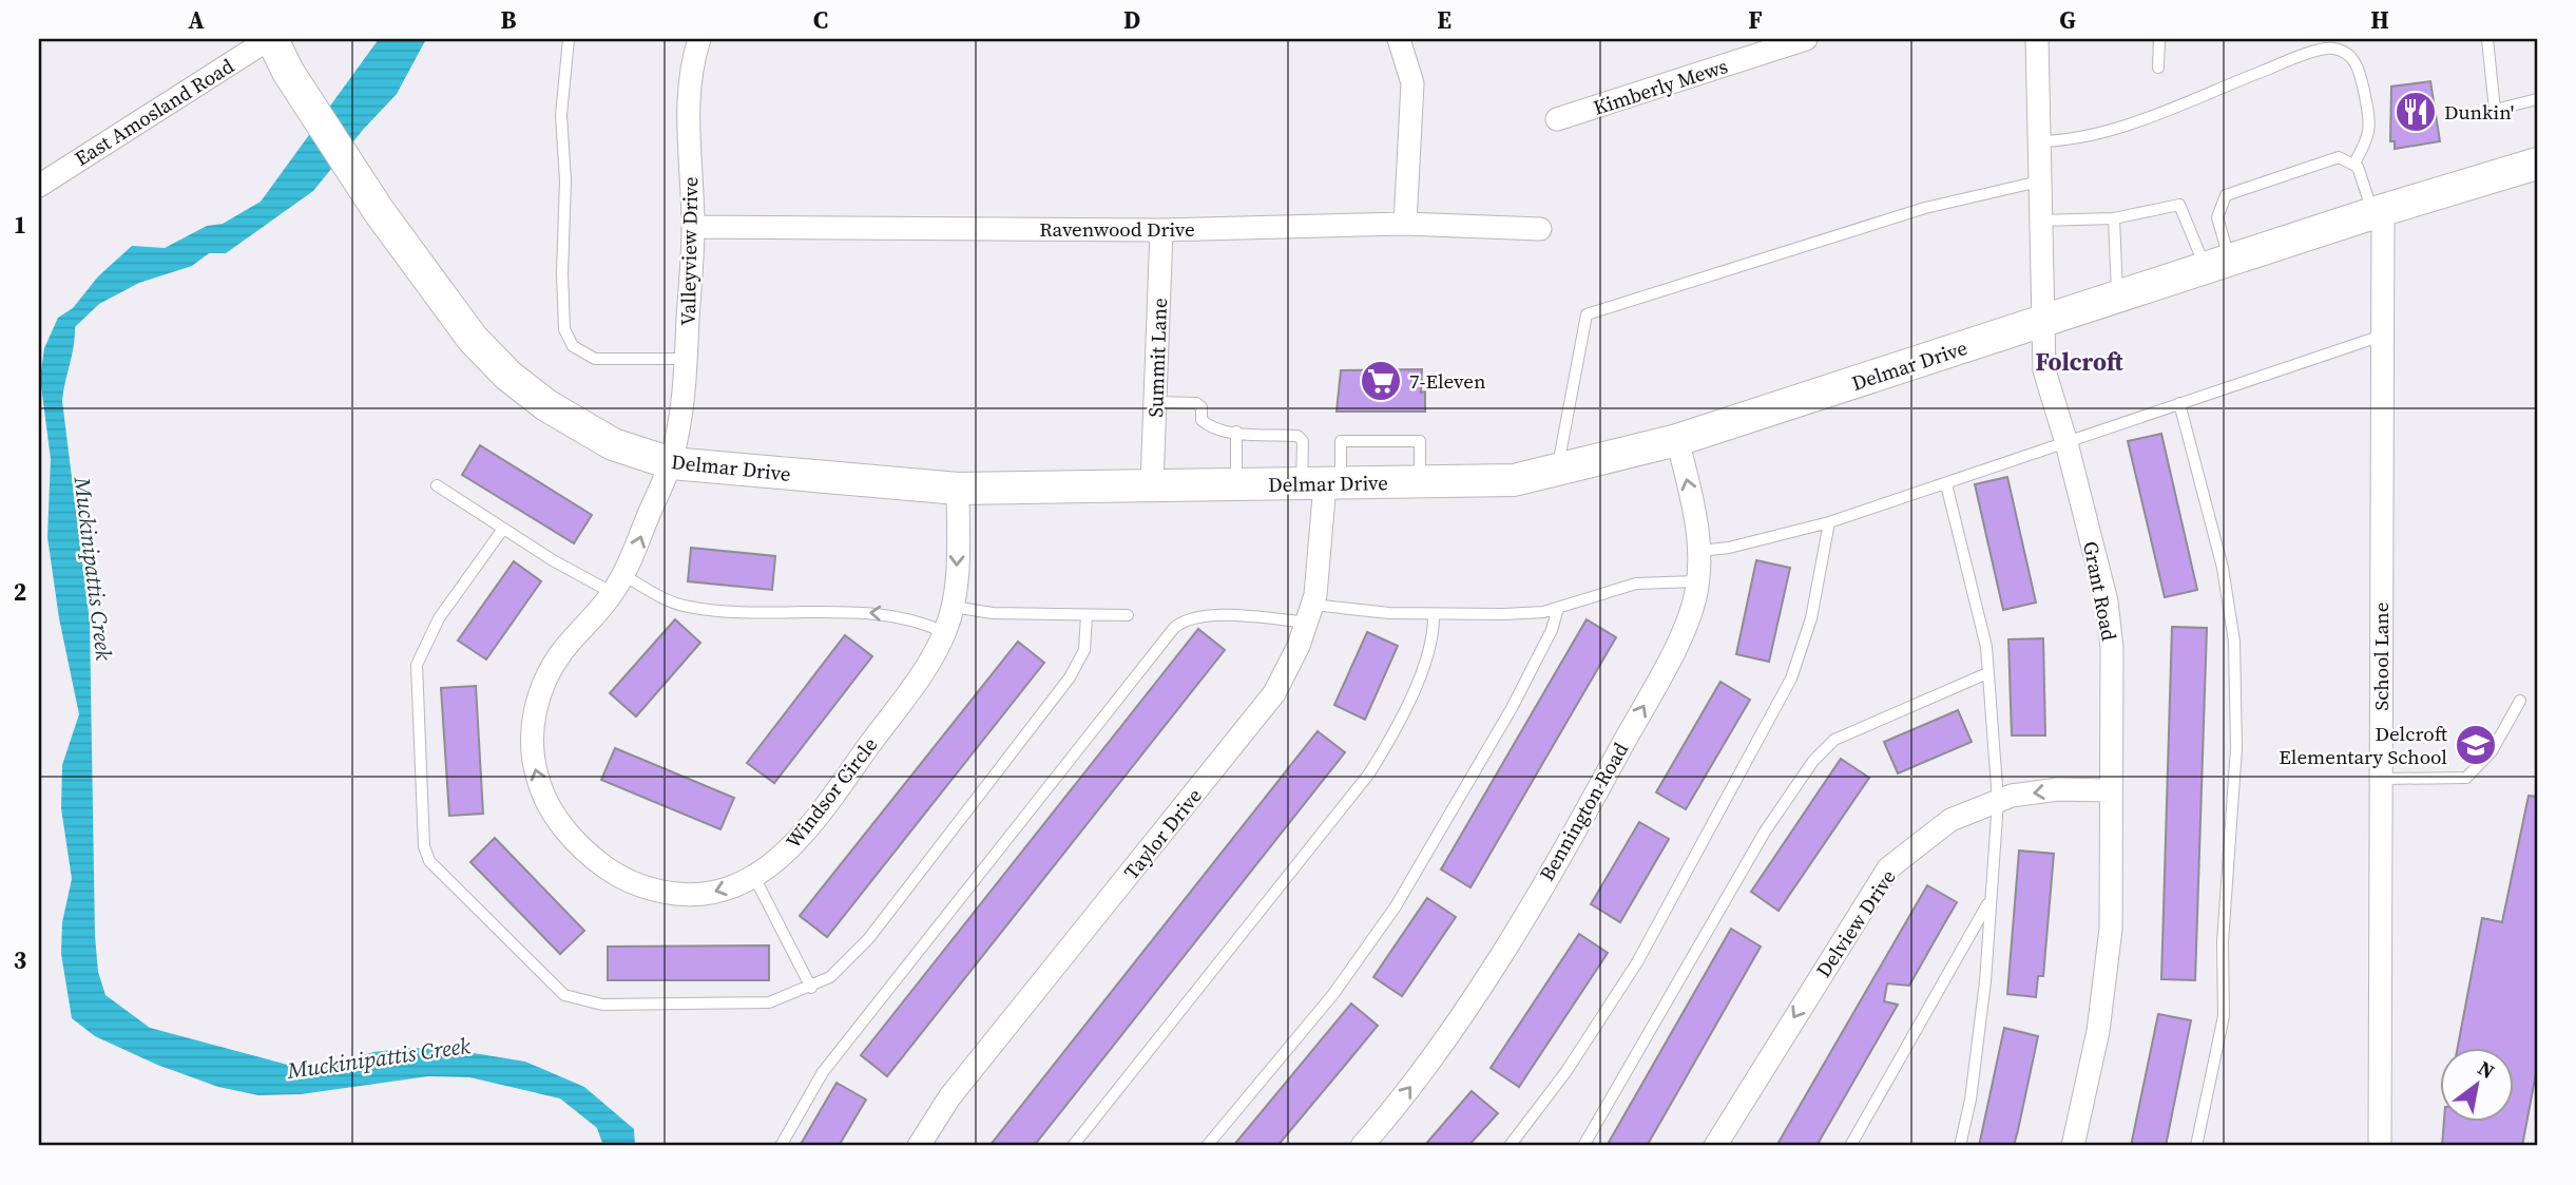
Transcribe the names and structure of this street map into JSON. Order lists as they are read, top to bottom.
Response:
{
  "streets": {
    "street": [
      "Kimberly Mews",
      "East Amosland Road",
      "Ravenwood Drive",
      "Valleyview Drive",
      "Summit Lane",
      "Delmar Drive",
      "Grant Road",
      "School Lane",
      "Windsor Circle",
      "Bennington Road",
      "Taylor Drive",
      "Delview Drive"
    ]
  },
  "crossings": [
    ["East Amosland Road", "Delmar Drive"],
    ["Ravenwood Drive", "Valleyview Drive"],
    ["Ravenwood Drive", "Summit Lane"],
    ["Valleyview Drive", "Delmar Drive"],
    ["Valleyview Drive", "Windsor Circle"],
    ["Summit Lane", "Delmar Drive"],
    ["Delmar Drive", "Grant Road"],
    ["Delmar Drive", "School Lane"],
    ["Delmar Drive", "Windsor Circle"],
    ["Delmar Drive", "Bennington Road"],
    ["Delmar Drive", "Taylor Drive"],
    ["Grant Road", "Delview Drive"]
  ],
  "one_way": ["Bennington Road", "Delview Drive"],
  "districts": ["Folcroft"],
  "water": ["Muckinipattis Creek"],
  "places": {
    "restaurant": ["Dunkin'"],
    "supermarket": ["7-Eleven"],
    "school or university": ["Delcroft Elementary School"]
  },
  "north": "top right",
  "grid": {
    "columns": [
      "A",
      "B",
      "C",
      "D",
      "E",
      "F",
      "G",
      "H"
    ],
    "rows": ["1", "2", "3"]
  }
}
